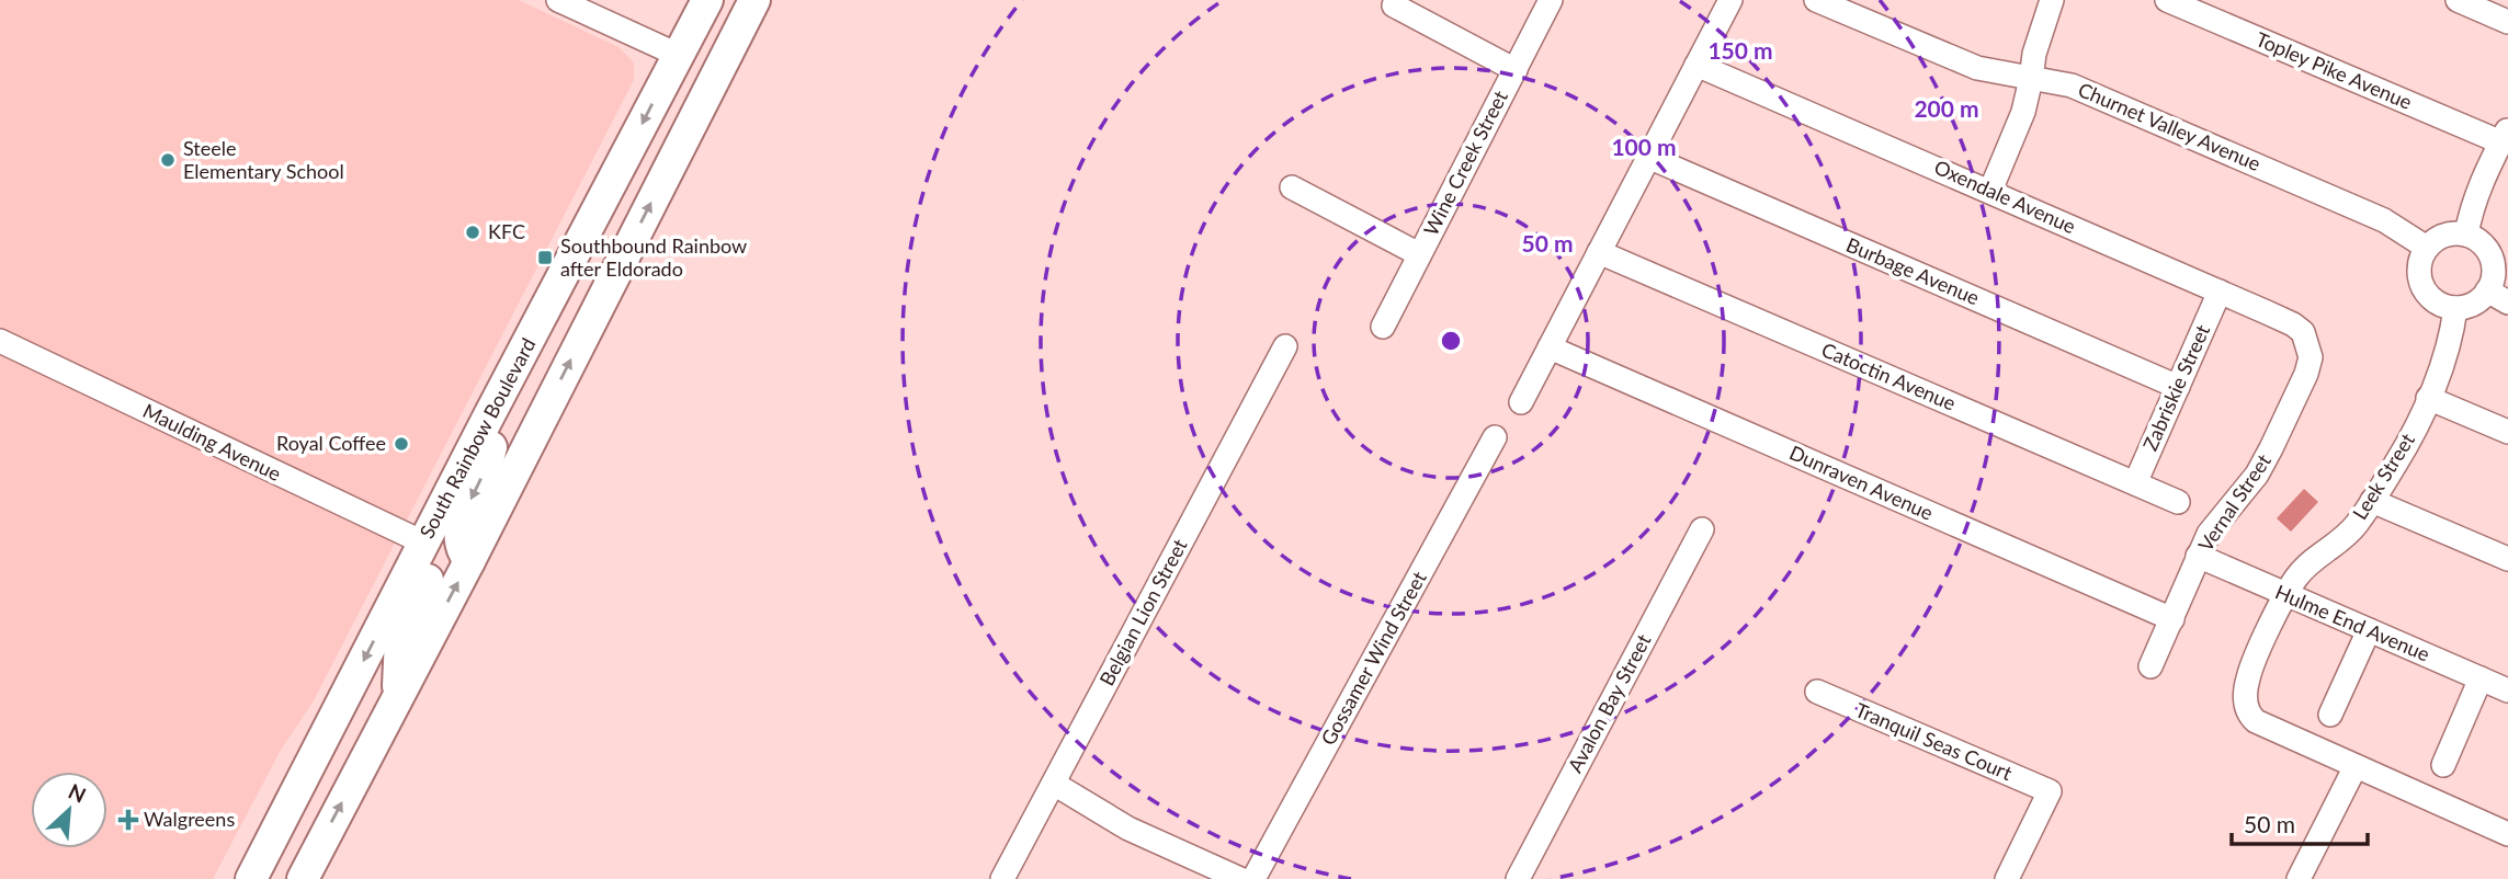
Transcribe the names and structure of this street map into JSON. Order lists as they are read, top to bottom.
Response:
{
  "streets": {
    "main road": ["South Rainbow Boulevard"],
    "street": [
      "Topley Pike Avenue",
      "Churnet Valley Avenue",
      "Wine Creek Street",
      "Oxendale Avenue",
      "Burbage Avenue",
      "Catoctin Avenue",
      "Zabriskie Street",
      "Maulding Avenue",
      "Leek Street",
      "Dunraven Avenue",
      "Vernal Street",
      "Belgian Lion Street",
      "Hulme End Avenue",
      "Gossamer Wind Street",
      "Avalon Bay Street",
      "Tranquil Seas Court"
    ]
  },
  "crossings": [
    ["Churnet Valley Avenue", "Leek Street"],
    ["Oxendale Avenue", "Zabriskie Street"],
    ["Oxendale Avenue", "Vernal Street"],
    ["Burbage Avenue", "Zabriskie Street"],
    ["Catoctin Avenue", "Zabriskie Street"],
    ["South Rainbow Boulevard", "Maulding Avenue"],
    ["Leek Street", "Hulme End Avenue"],
    ["Dunraven Avenue", "Vernal Street"],
    ["Vernal Street", "Hulme End Avenue"]
  ],
  "places": {
    "other": ["Steele Elementary School", "KFC", "Royal Coffee"],
    "transit": ["Southbound Rainbow after Eldorado"],
    "health": ["Walgreens"]
  },
  "scale_bar": "50 m",
  "north": "top right",
  "rings": [
    "150 m",
    "200 m",
    "100 m",
    "50 m"
  ]
}
